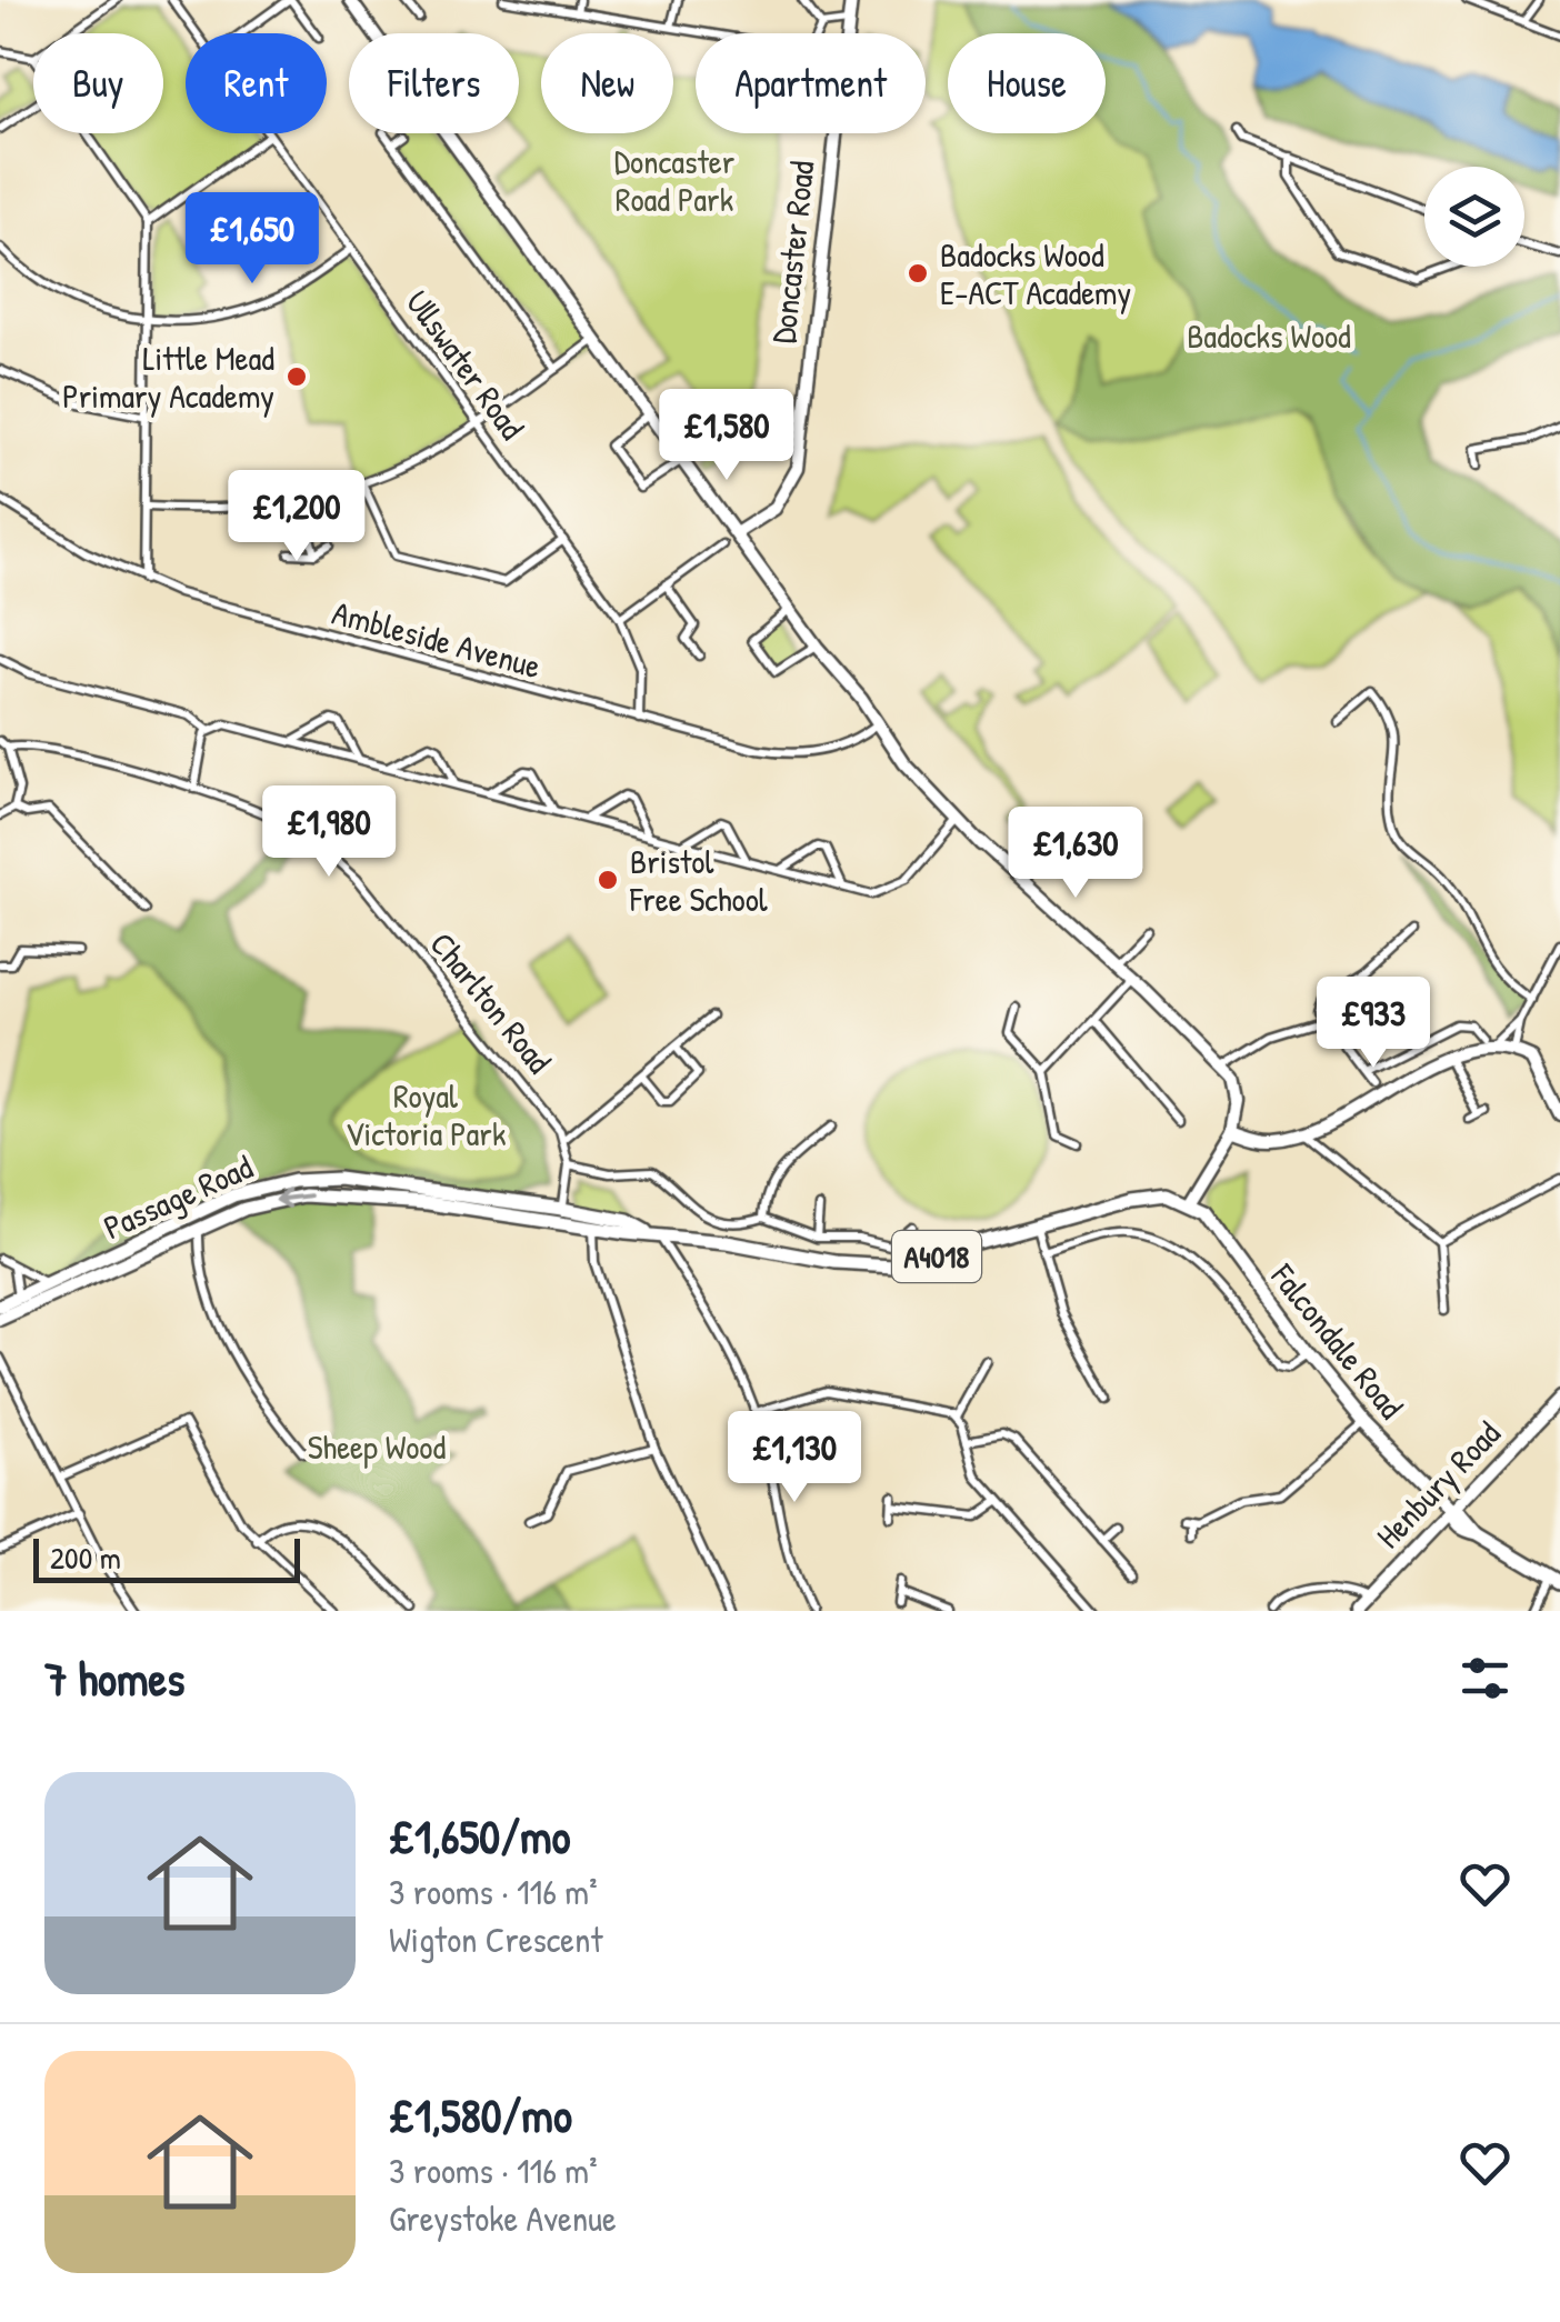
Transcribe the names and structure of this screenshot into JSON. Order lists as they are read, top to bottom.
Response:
{
  "streets": {
    "main road": ["Passage Road", "A4018", "Falcondale Road"],
    "street": [
      "Doncaster Road",
      "Ullswater Road",
      "Ambleside Avenue",
      "Charlton Road",
      "Henbury Road"
    ]
  },
  "crossings": [
    ["Ullswater Road", "Ambleside Avenue"],
    ["Charlton Road", "Passage Road"],
    ["Passage Road", "Falcondale Road"],
    ["Falcondale Road", "Henbury Road"]
  ],
  "parks": [
    "Doncaster Road Park",
    "Badocks Wood",
    "Royal Victoria Park",
    "Sheep Wood"
  ],
  "places": ["Badocks Wood E-ACT Academy", "Little Mead Primary Academy", "Bristol Free School"],
  "scale_bar": "200 m",
  "page": {
    "chip": [
      "Buy",
      "Rent",
      "Filters",
      "New",
      "Apartment",
      "House"
    ],
    "price": [
      "£1,650",
      "£1,580",
      "£1,200",
      "£1,980",
      "£1,630",
      "£933",
      "£1,130"
    ],
    "scale": "200 m",
    "heading": "7 homes",
    "list": [
      {
        "name": "£1,650/mo",
        "note": "3 rooms · 116 m² · Wigton Crescent"
      },
      {
        "name": "£1,580/mo",
        "note": "3 rooms · 116 m² · Greystoke Avenue"
      }
    ]
  }
}
